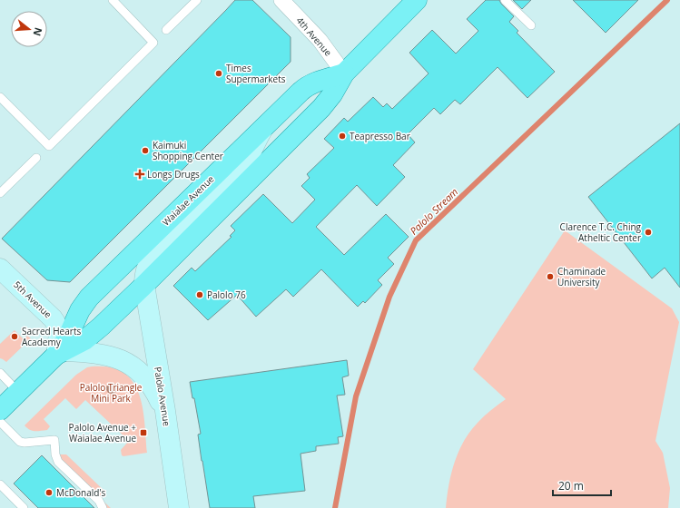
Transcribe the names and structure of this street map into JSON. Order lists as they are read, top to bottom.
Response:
{
  "streets": {
    "main road": ["Waialae Avenue"],
    "street": ["4th Avenue", "5th Avenue", "Palolo Avenue"]
  },
  "crossings": [
    ["4th Avenue", "Waialae Avenue"],
    ["Waialae Avenue", "5th Avenue"],
    ["Waialae Avenue", "Palolo Avenue"]
  ],
  "water": ["Palolo Stream"],
  "parks": ["Palolo Triangle Mini Park"],
  "places": {
    "other": [
      "Times Supermarkets",
      "Teapresso Bar",
      "Kaimuki Shopping Center",
      "Clarence T.C. Ching Atheltic Center",
      "Chaminade University",
      "Palolo 76",
      "Sacred Hearts Academy",
      "McDonald's"
    ],
    "health": ["Longs Drugs"],
    "transit": ["Palolo Avenue + Waialae Avenue"]
  },
  "scale_bar": "20 m",
  "north": "right"
}
